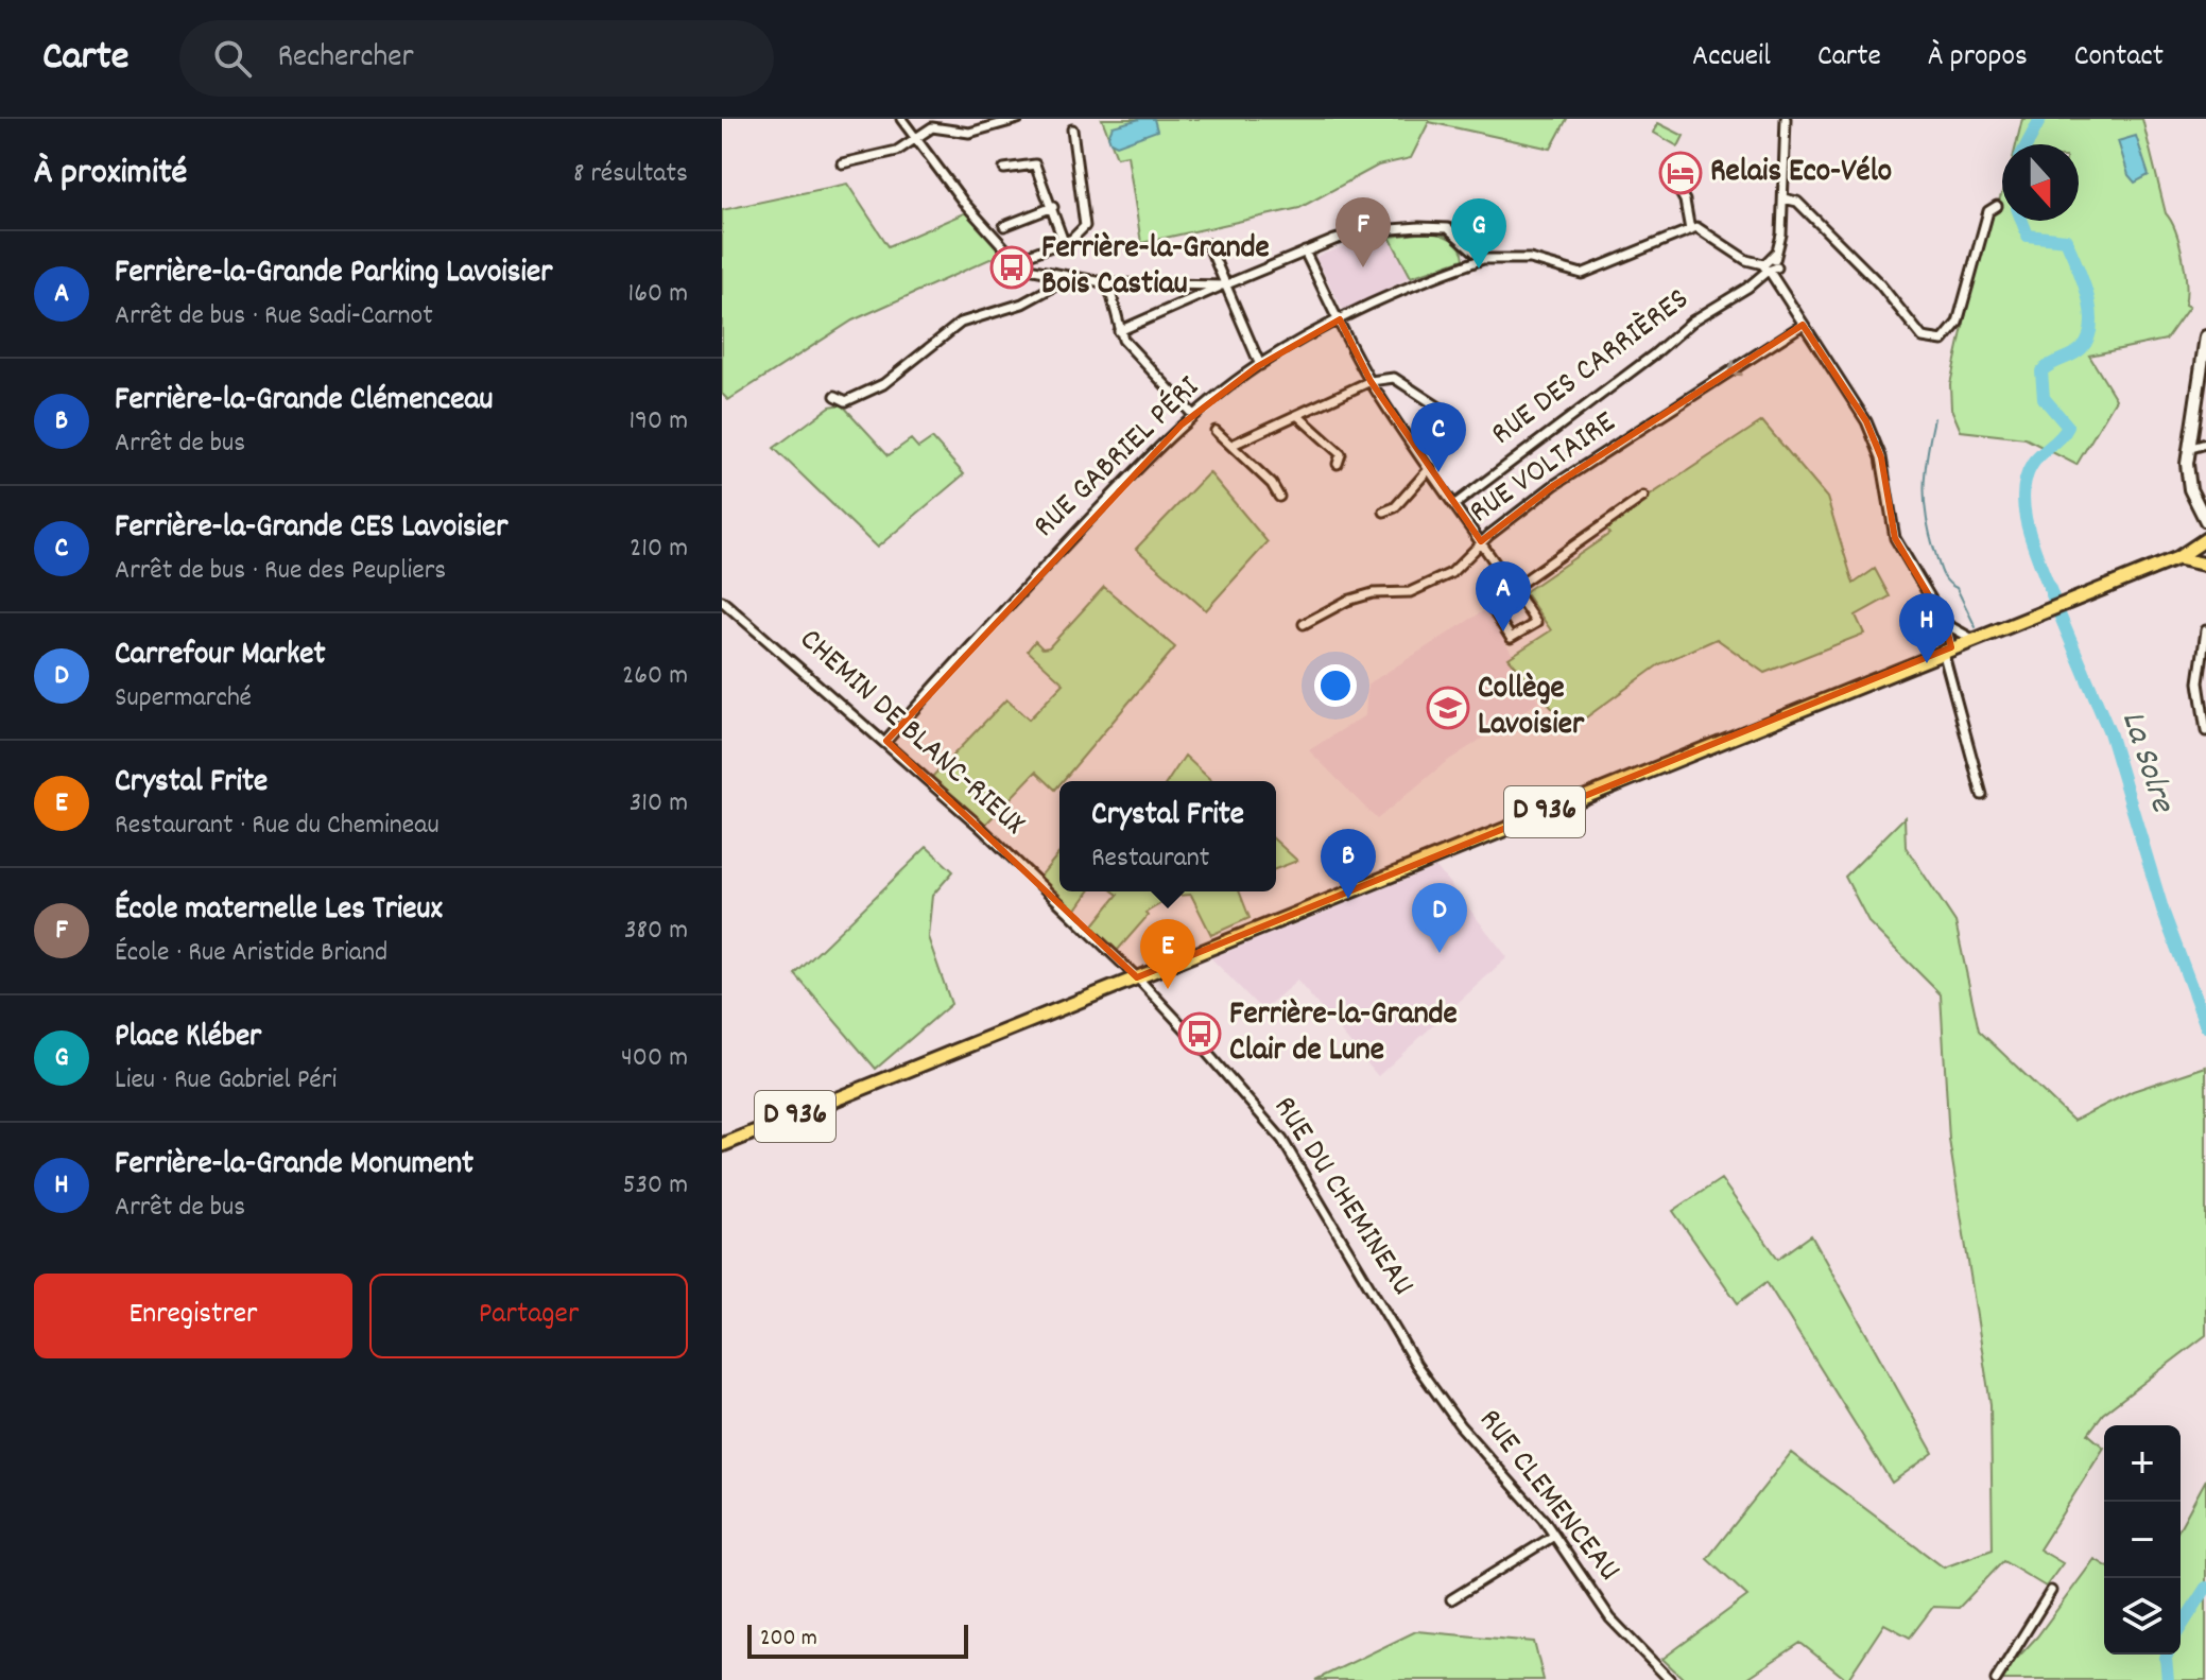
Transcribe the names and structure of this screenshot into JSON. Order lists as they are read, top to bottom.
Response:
{
  "streets": {
    "main road": ["D 936"],
    "street": [
      "RUE DES CARRIÈRES",
      "RUE GABRIEL PÉRI",
      "RUE VOLTAIRE",
      "CHEMIN DE BLANC-RIEUX",
      "RUE DU CHEMINEAU",
      "RUE CLEMENCEAU"
    ]
  },
  "crossings": [
    ["RUE GABRIEL PÉRI", "CHEMIN DE BLANC-RIEUX"],
    ["CHEMIN DE BLANC-RIEUX", "D 936"],
    ["CHEMIN DE BLANC-RIEUX", "RUE DU CHEMINEAU"],
    ["D 936", "RUE DU CHEMINEAU"],
    ["RUE DU CHEMINEAU", "RUE CLEMENCEAU"]
  ],
  "water": ["La Solre"],
  "places": {
    "hotel": ["Relais Eco-Vélo"],
    "bus stop": ["Ferrière-la-Grande Bois Castiau", "Ferrière-la-Grande Clair de Lune"],
    "school or university": ["Collège Lavoisier"]
  },
  "scale_bar": "200 m",
  "north": "bottom",
  "page": {
    "header": "Carte",
    "search": "Rechercher",
    "nav": [
      "Accueil",
      "Carte",
      "À propos",
      "Contact"
    ],
    "heading": ["À proximité", "8 résultats"],
    "pins": [
      "F",
      "G",
      "C",
      "A",
      "H",
      "B",
      "D",
      "E"
    ],
    "list": [
      {
        "mark": "A",
        "name": "Ferrière-la-Grande Parking Lavoisier",
        "note": "Arrêt de bus · Rue Sadi-Carnot",
        "value": "160 m"
      },
      {
        "mark": "B",
        "name": "Ferrière-la-Grande Clémenceau",
        "note": "Arrêt de bus",
        "value": "190 m"
      },
      {
        "mark": "C",
        "name": "Ferrière-la-Grande CES Lavoisier",
        "note": "Arrêt de bus · Rue des Peupliers",
        "value": "210 m"
      },
      {
        "mark": "D",
        "name": "Carrefour Market",
        "note": "Supermarché",
        "value": "260 m"
      },
      {
        "mark": "E",
        "name": "Crystal Frite",
        "note": "Restaurant · Rue du Chemineau",
        "value": "310 m"
      },
      {
        "mark": "F",
        "name": "École maternelle Les Trieux",
        "note": "École · Rue Aristide Briand",
        "value": "380 m"
      },
      {
        "mark": "G",
        "name": "Place Kléber",
        "note": "Lieu · Rue Gabriel Péri",
        "value": "400 m"
      },
      {
        "mark": "H",
        "name": "Ferrière-la-Grande Monument",
        "note": "Arrêt de bus",
        "value": "530 m"
      }
    ],
    "popup": ["Crystal Frite", "Restaurant"],
    "buttons": ["Enregistrer", "Partager"],
    "map_buttons": ["+", "−"],
    "scale": "200 m"
  }
}
